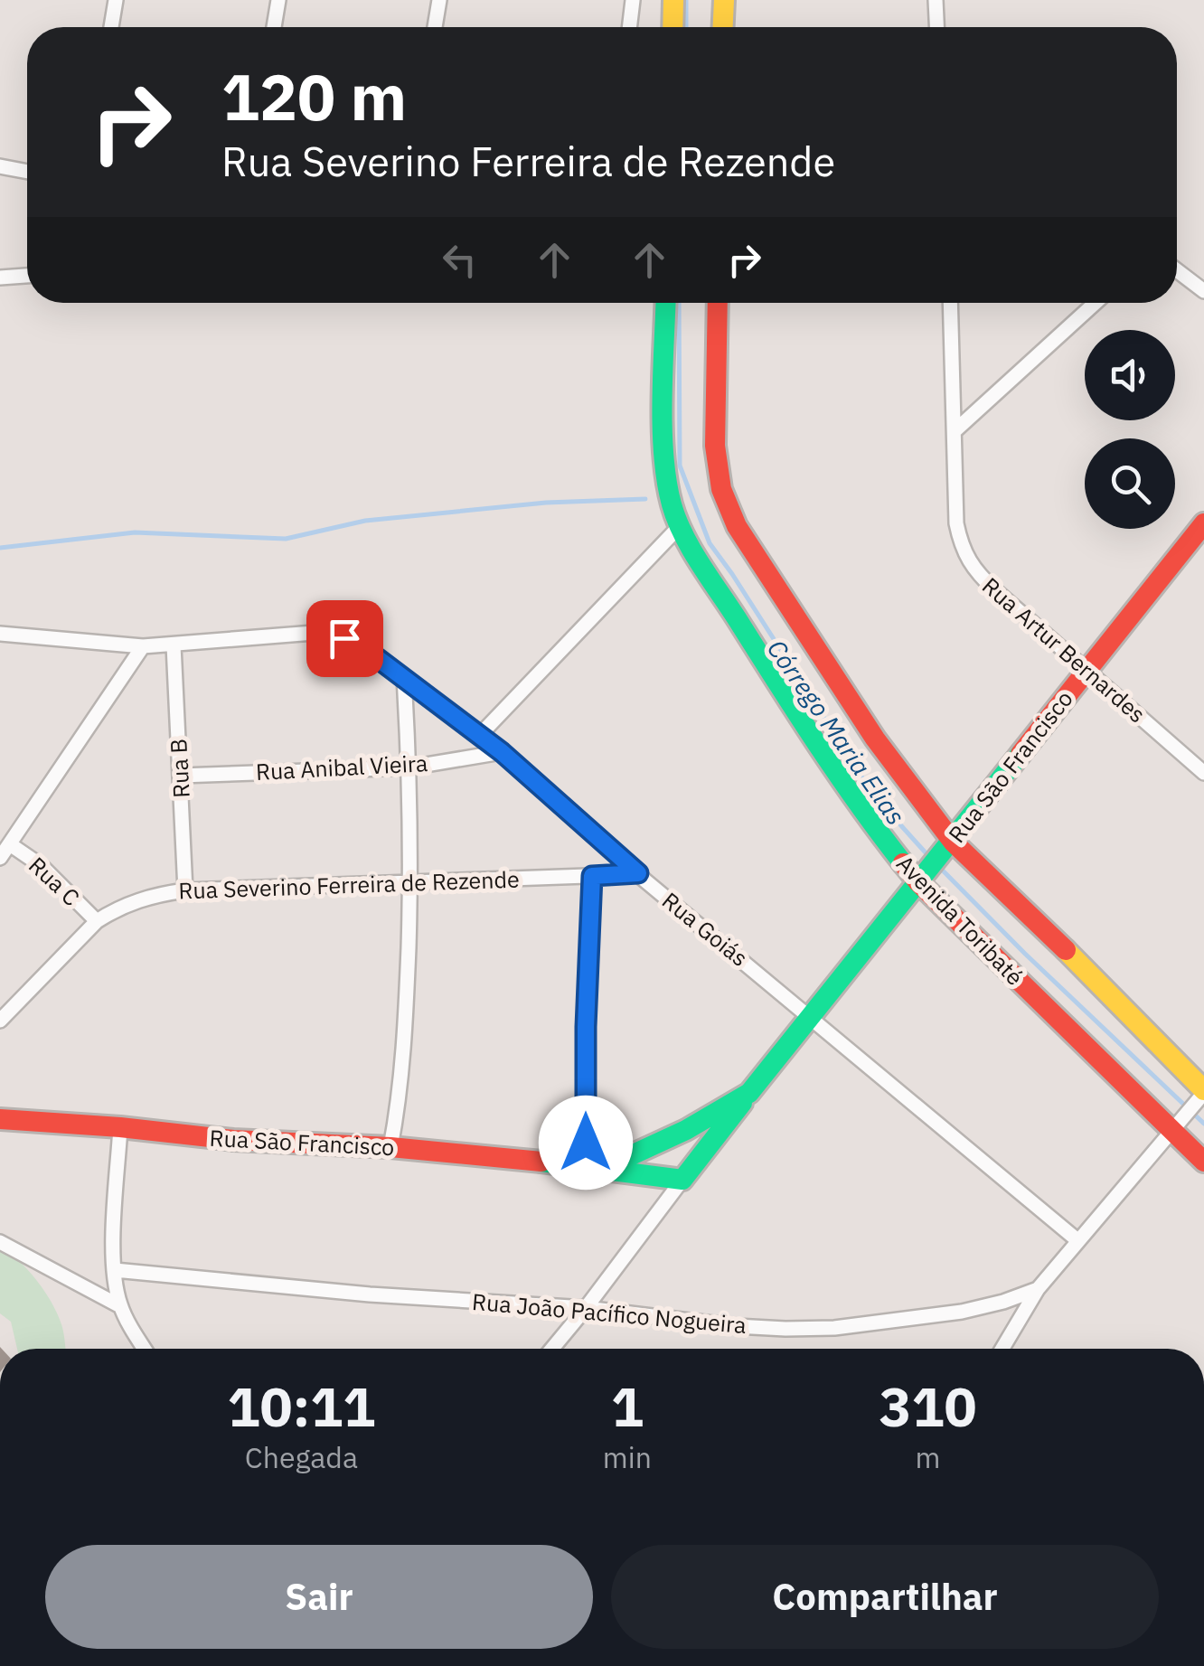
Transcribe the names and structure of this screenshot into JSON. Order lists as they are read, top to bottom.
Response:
{
  "streets": {
    "street": [
      "Rua Artur Bernardes",
      "Rua São Francisco",
      "Rua Anibal Vieira",
      "Rua B",
      "Rua C",
      "Rua Severino Ferreira de Rezende",
      "Avenida Toribaté",
      "Rua Goiás",
      "Rua João Pacífico Nogueira"
    ]
  },
  "crossings": [
    ["Rua Artur Bernardes", "Rua São Francisco"],
    ["Rua São Francisco", "Avenida Toribaté"],
    ["Rua São Francisco", "Rua Goiás"],
    ["Rua Anibal Vieira", "Rua B"],
    ["Rua Anibal Vieira", "Rua Goiás"],
    ["Rua B", "Rua Severino Ferreira de Rezende"],
    ["Rua B", "Rua Goiás"],
    ["Rua C", "Rua Severino Ferreira de Rezende"],
    ["Rua Severino Ferreira de Rezende", "Rua Goiás"]
  ],
  "water": ["Córrego Maria Elias"],
  "page": {
    "turn": ["120 m", "Rua Severino Ferreira de Rezende"],
    "eta": [
      "10:11",
      "Chegada",
      "1",
      "min",
      "310",
      "m"
    ],
    "buttons": ["Sair", "Compartilhar"]
  }
}
